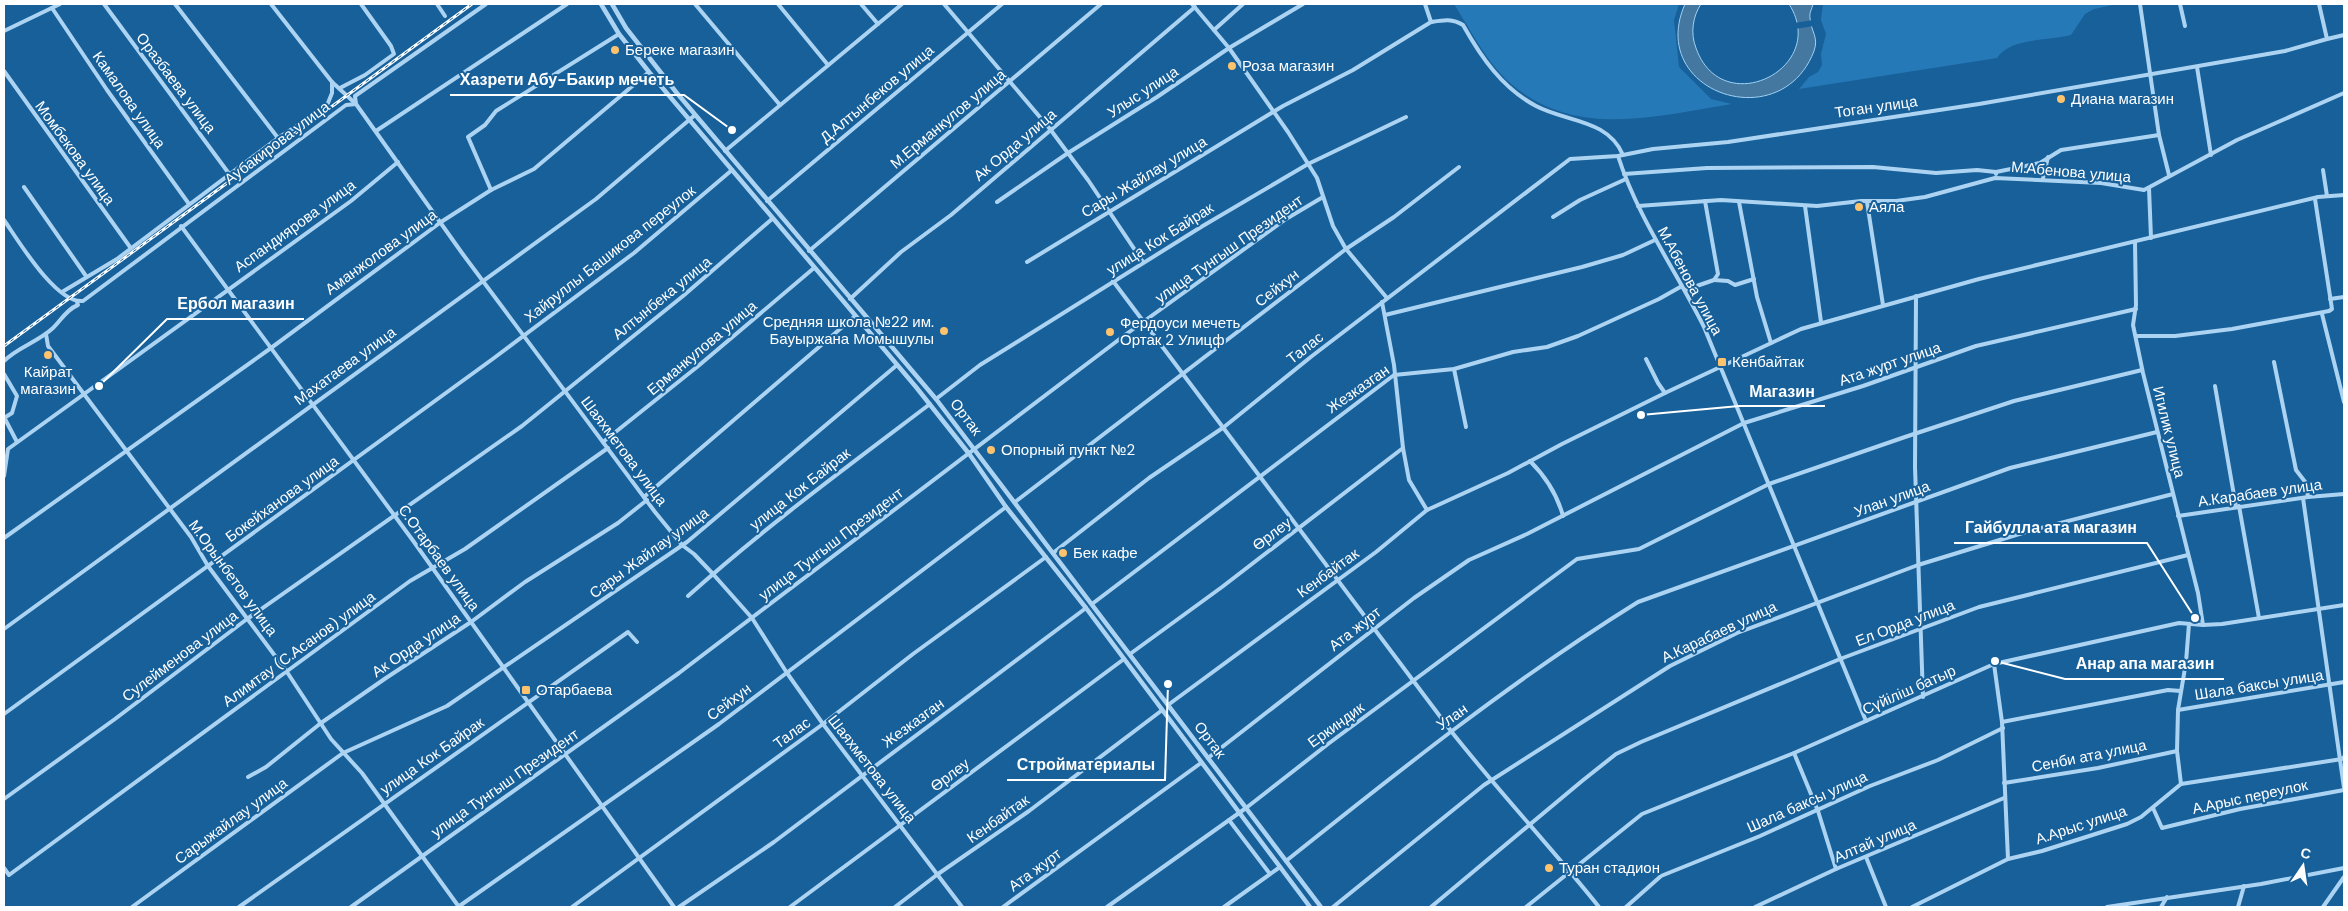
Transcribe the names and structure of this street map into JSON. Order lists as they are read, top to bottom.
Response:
{
  "streets": {
    "street": [
      "Оразбаева улица",
      "Улыс улица",
      "Д.Алтынбеков улица",
      "Камалова улица",
      "Тоган улица",
      "М.Ерманкулов улица",
      "Аубакирова улица",
      "Ак Орда улица",
      "Момбекова улица",
      "М.Абенова улица",
      "Сары Жайлау улица",
      "Аспандиярова улица",
      "улица Кок Байрак",
      "улица Тунгыш Президент",
      "Аманжолова улица",
      "Хайруллы Башикова переулок",
      "Сейхун",
      "Алтынбека улица",
      "Ерманкулова улица",
      "Талас",
      "Ата журт улица",
      "Махатаева улица",
      "Жезказган",
      "Ортак",
      "Игилик улица",
      "Шаяхметова улица",
      "А.Карабаев улица",
      "Бокейханова улица",
      "Улан улица",
      "Өрлеу",
      "С.Отарбаев улица",
      "Кенбайтак",
      "М.Орынбетов улица",
      "Ел Орда улица",
      "Ата журт",
      "Алимтау (С.Асанов) улица",
      "Сулейменова улица",
      "Шала баксы улица",
      "Сүйіліш батыр",
      "Улан",
      "Еркиндик",
      "Сенби ата улица",
      "А.Арыс переулок",
      "Сарыжайлау улица",
      "А.Арыс улица",
      "Алтай улица"
    ]
  },
  "crossings": [
    ["Д.Алтынбеков улица", "Ортак"],
    ["Тоган улица", "М.Абенова улица"],
    ["Тоган улица", "Талас"],
    ["М.Ерманкулов улица", "Ортак"],
    ["Аубакирова улица", "Шаяхметова улица"],
    ["Аубакирова улица", "С.Отарбаев улица"],
    ["Аубакирова улица", "М.Орынбетов улица"],
    ["Ак Орда улица", "Ортак"],
    ["Ак Орда улица", "Шаяхметова улица"],
    ["Ак Орда улица", "С.Отарбаев улица"],
    ["Ак Орда улица", "М.Орынбетов улица"],
    ["М.Абенова улица", "Ата журт улица"],
    ["М.Абенова улица", "Жезказган"],
    ["М.Абенова улица", "А.Карабаев улица"],
    ["М.Абенова улица", "Улан улица"],
    ["М.Абенова улица", "Кенбайтак"],
    ["М.Абенова улица", "Ел Орда улица"],
    ["М.Абенова улица", "Сүйіліш батыр"],
    ["М.Абенова улица", "Еркиндик"],
    ["Сары Жайлау улица", "Ортак"],
    ["Сары Жайлау улица", "Шаяхметова улица"],
    ["Сары Жайлау улица", "С.Отарбаев улица"],
    ["Сары Жайлау улица", "Сарыжайлау улица"],
    ["Аспандиярова улица", "Шаяхметова улица"],
    ["Аспандиярова улица", "С.Отарбаев улица"],
    ["Аспандиярова улица", "М.Орынбетов улица"],
    ["улица Кок Байрак", "Ортак"],
    ["улица Кок Байрак", "Шаяхметова улица"],
    ["улица Кок Байрак", "С.Отарбаев улица"],
    ["улица Кок Байрак", "М.Орынбетов улица"],
    ["улица Тунгыш Президент", "Ортак"],
    ["улица Тунгыш Президент", "Шаяхметова улица"],
    ["улица Тунгыш Президент", "С.Отарбаев улица"],
    ["улица Тунгыш Президент", "М.Орынбетов улица"],
    ["Аманжолова улица", "Ортак"],
    ["Аманжолова улица", "Шаяхметова улица"],
    ["Аманжолова улица", "С.Отарбаев улица"],
    ["Аманжолова улица", "М.Орынбетов улица"],
    ["Хайруллы Башикова переулок", "Ортак"],
    ["Хайруллы Башикова переулок", "Шаяхметова улица"],
    ["Хайруллы Башикова переулок", "Бокейханова улица"],
    ["Сейхун", "Ортак"],
    ["Сейхун", "Шаяхметова улица"],
    ["Сейхун", "С.Отарбаев улица"],
    ["Сейхун", "М.Орынбетов улица"],
    ["Алтынбека улица", "Ортак"],
    ["Алтынбека улица", "Шаяхметова улица"],
    ["Алтынбека улица", "Сулейменова улица"],
    ["Ерманкулова улица", "Ортак"],
    ["Ерманкулова улица", "Шаяхметова улица"],
    ["Талас", "Ортак"],
    ["Талас", "Шаяхметова улица"],
    ["Талас", "С.Отарбаев улица"],
    ["Ата журт улица", "Игилик улица"],
    ["Ата журт улица", "Ата журт"],
    ["Махатаева улица", "Ортак"],
    ["Махатаева улица", "Шаяхметова улица"],
    ["Махатаева улица", "С.Отарбаев улица"],
    ["Махатаева улица", "М.Орынбетов улица"],
    ["Жезказган", "Ортак"],
    ["Жезказган", "Шаяхметова улица"],
    ["Ортак", "Өрлеу"],
    ["Ортак", "Кенбайтак"],
    ["Ортак", "Ата журт"],
    ["Ортак", "Улан"],
    ["Ортак", "Еркиндик"],
    ["Игилик улица", "А.Карабаев улица"],
    ["Игилик улица", "Улан улица"],
    ["Игилик улица", "Ел Орда улица"],
    ["Игилик улица", "Сүйіліш батыр"],
    ["Шаяхметова улица", "Бокейханова улица"],
    ["Шаяхметова улица", "Өрлеу"],
    ["Шаяхметова улица", "Кенбайтак"],
    ["Шаяхметова улица", "Алимтау (С.Асанов) улица"],
    ["Шаяхметова улица", "Сулейменова улица"],
    ["Бокейханова улица", "С.Отарбаев улица"],
    ["Бокейханова улица", "М.Орынбетов улица"],
    ["Улан улица", "Улан"],
    ["С.Отарбаев улица", "Алимтау (С.Асанов) улица"],
    ["С.Отарбаев улица", "Сулейменова улица"],
    ["М.Орынбетов улица", "Алимтау (С.Асанов) улица"],
    ["М.Орынбетов улица", "Сулейменова улица"],
    ["М.Орынбетов улица", "Сарыжайлау улица"],
    ["А.Арыс переулок", "А.Арыс улица"]
  ],
  "places": {
    "other": [
      "Береке магазин",
      "Роза магазин",
      "Диана магазин",
      "Хазрети Абу-Бакир мечеть",
      "Аяла",
      "Средняя школа №22 им. Бауыржана Момышулы",
      "Фердоуси мечеть Ортак 2 Улицф",
      "Кайрат магазин",
      "Ербол магазин",
      "Магазин",
      "Опорный пункт №2",
      "Бек кафе",
      "Гайбулла ата магазин",
      "Анар апа магазин",
      "Стройматериалы",
      "Туран стадион"
    ],
    "transit": ["Кенбайтак", "Отарбаева"]
  },
  "north": "top"
}
